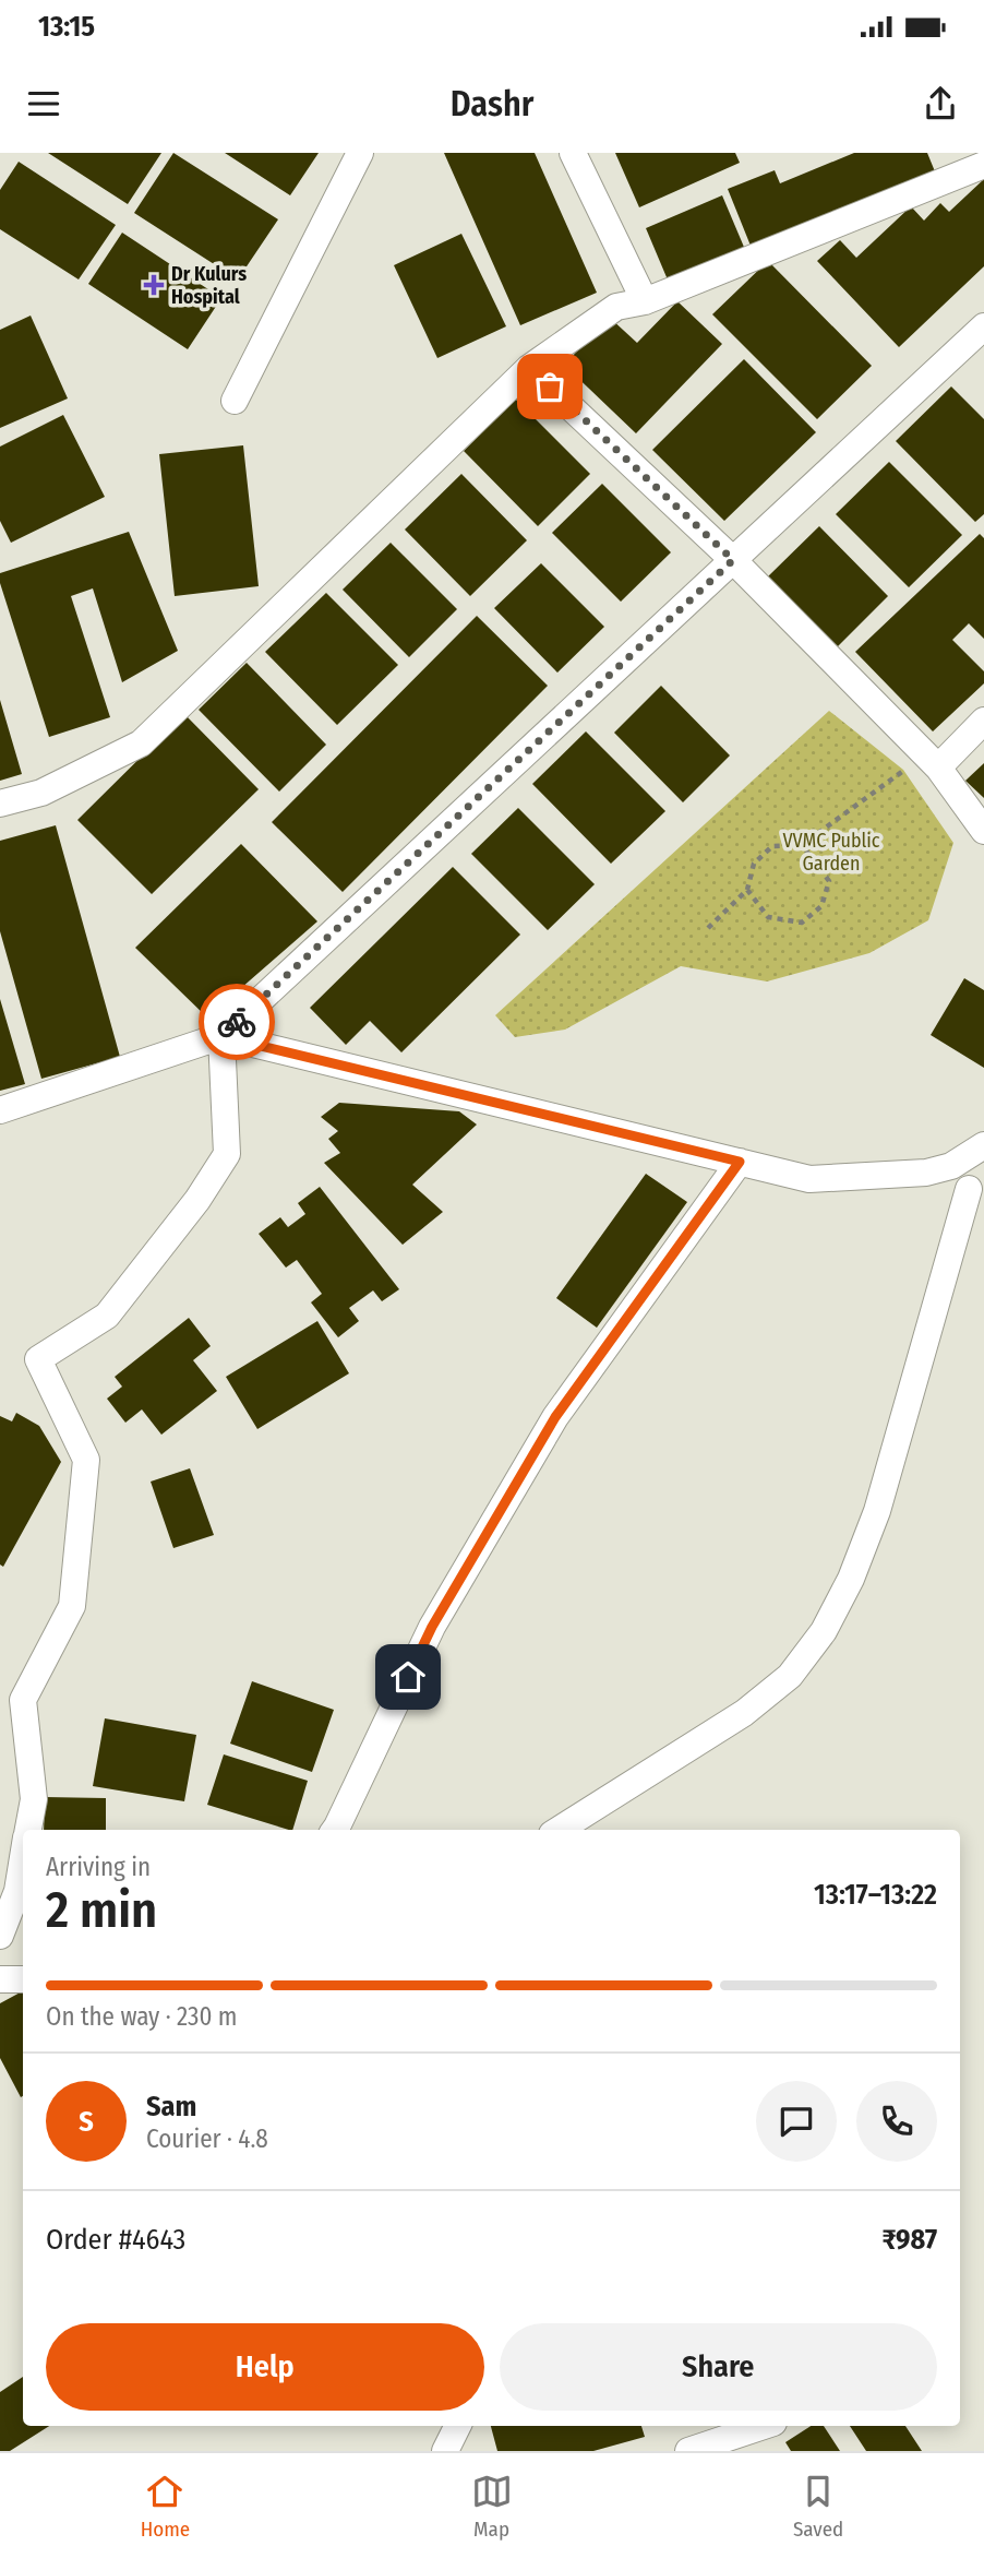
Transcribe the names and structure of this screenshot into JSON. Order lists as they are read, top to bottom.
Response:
{
  "parks": ["VVMC Public Garden"],
  "places": {
    "health": ["Dr Kulurs Hospital"]
  },
  "page": {
    "status": "13:15",
    "header": "Dashr",
    "heading": ["2 min", "Arriving in", "13:17–13:22"],
    "panel": [
      "Sam",
      "Courier · 4.8",
      "Order #4643",
      "₹987"
    ],
    "bar": "On the way · 230 m",
    "round": "S",
    "buttons": ["Help", "Share"],
    "tabs": ["Home", "Map", "Saved"]
  }
}
